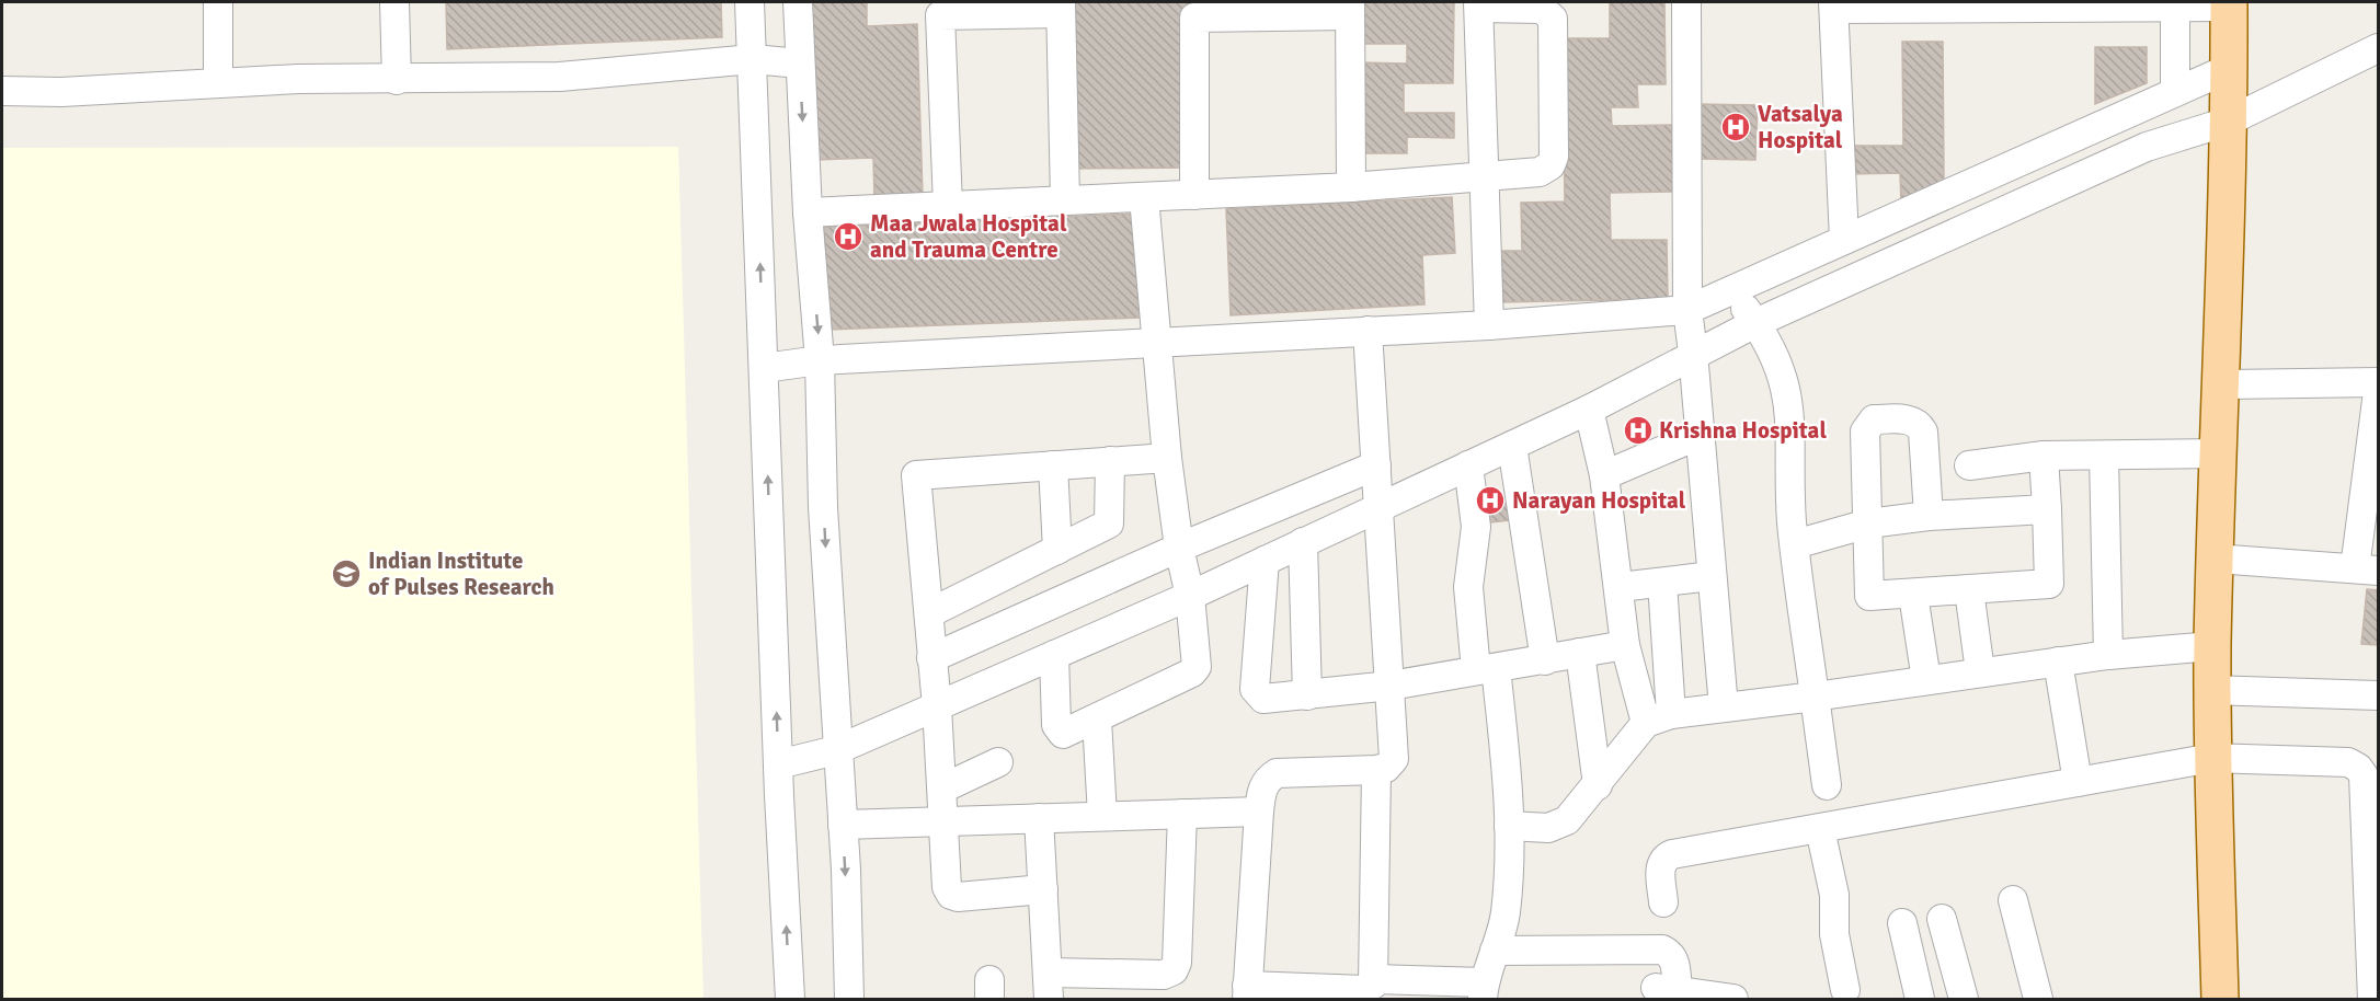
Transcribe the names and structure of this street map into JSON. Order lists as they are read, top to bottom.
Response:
{
  "places": {
    "hospital": [
      "Vatsalya Hospital",
      "Maa Jwala Hospital and Trauma Centre",
      "Krishna Hospital",
      "Narayan Hospital"
    ],
    "school or university": ["Indian Institute of Pulses Research"]
  }
}
